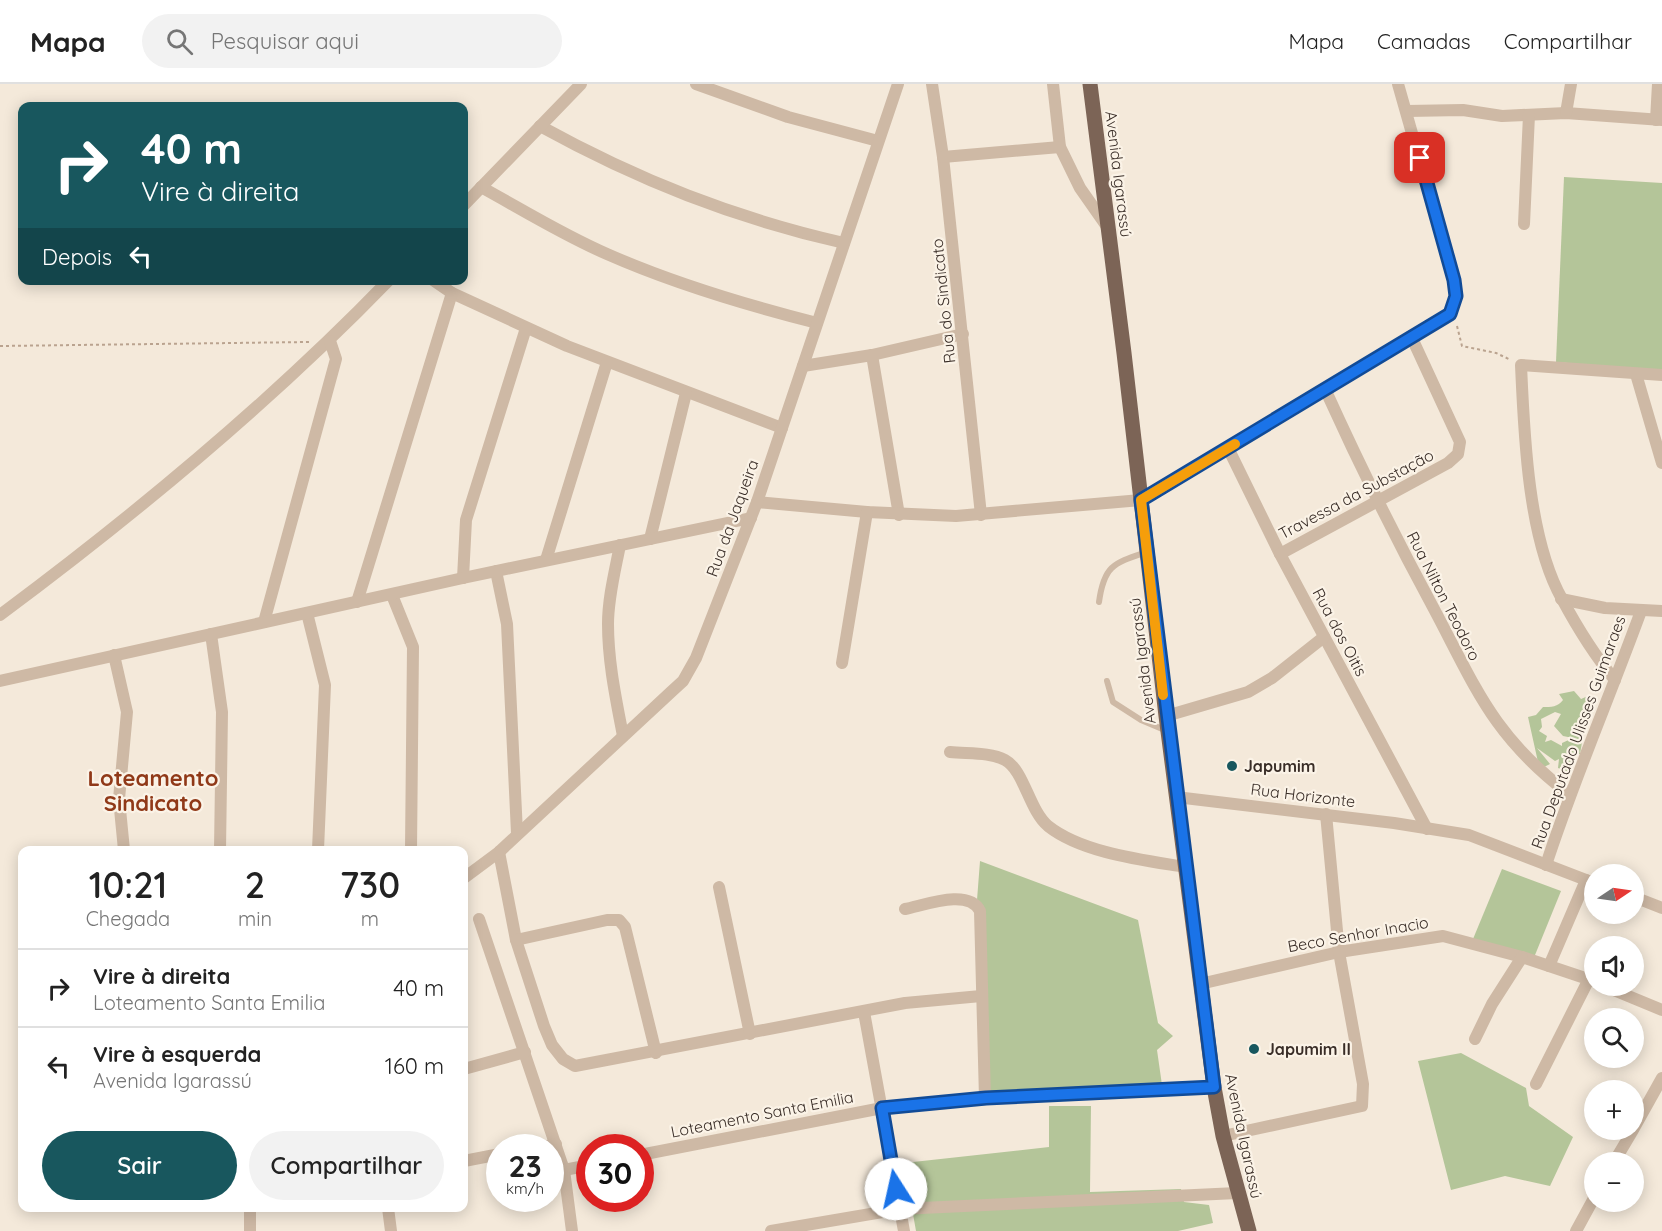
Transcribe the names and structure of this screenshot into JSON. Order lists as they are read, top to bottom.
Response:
{
  "streets": {
    "main road": ["Avenida Igarassú"],
    "street": [
      "Rua do Sindicato",
      "Travessa da Substação",
      "Rua da Jaqueira",
      "Rua Nilton Teodoro",
      "Rua dos Oitis",
      "Rua Deputado Ulisses Guimaraes",
      "Rua Horizonte",
      "Beco Senhor Inacio",
      "Loteamento Santa Emilia"
    ]
  },
  "crossings": [
    ["Avenida Igarassú", "Rua Horizonte"],
    ["Avenida Igarassú", "Beco Senhor Inacio"],
    ["Avenida Igarassú", "Loteamento Santa Emilia"],
    ["Travessa da Substação", "Rua Nilton Teodoro"],
    ["Travessa da Substação", "Rua dos Oitis"],
    ["Rua Nilton Teodoro", "Rua Deputado Ulisses Guimaraes"],
    ["Rua dos Oitis", "Rua Horizonte"],
    ["Rua Deputado Ulisses Guimaraes", "Rua Horizonte"]
  ],
  "districts": ["Loteamento Sindicato"],
  "places": ["Japumim", "Japumim II"],
  "north": "right",
  "page": {
    "header": "Mapa",
    "search": "Pesquisar aqui",
    "nav": ["Mapa", "Camadas", "Compartilhar"],
    "turn": ["40 m", "Vire à direita"],
    "then": "Depois",
    "eta": [
      "10:21",
      "Chegada",
      "2",
      "min",
      "730",
      "m"
    ],
    "map_buttons": ["+", "−"],
    "list": [
      {
        "name": "Vire à direita",
        "note": "Loteamento Santa Emilia",
        "value": "40 m"
      },
      {
        "name": "Vire à esquerda",
        "note": "Avenida Igarassú",
        "value": "160 m"
      }
    ],
    "buttons": ["Sair", "Compartilhar"],
    "speed": "23 km/h",
    "limit": "30"
  }
}
